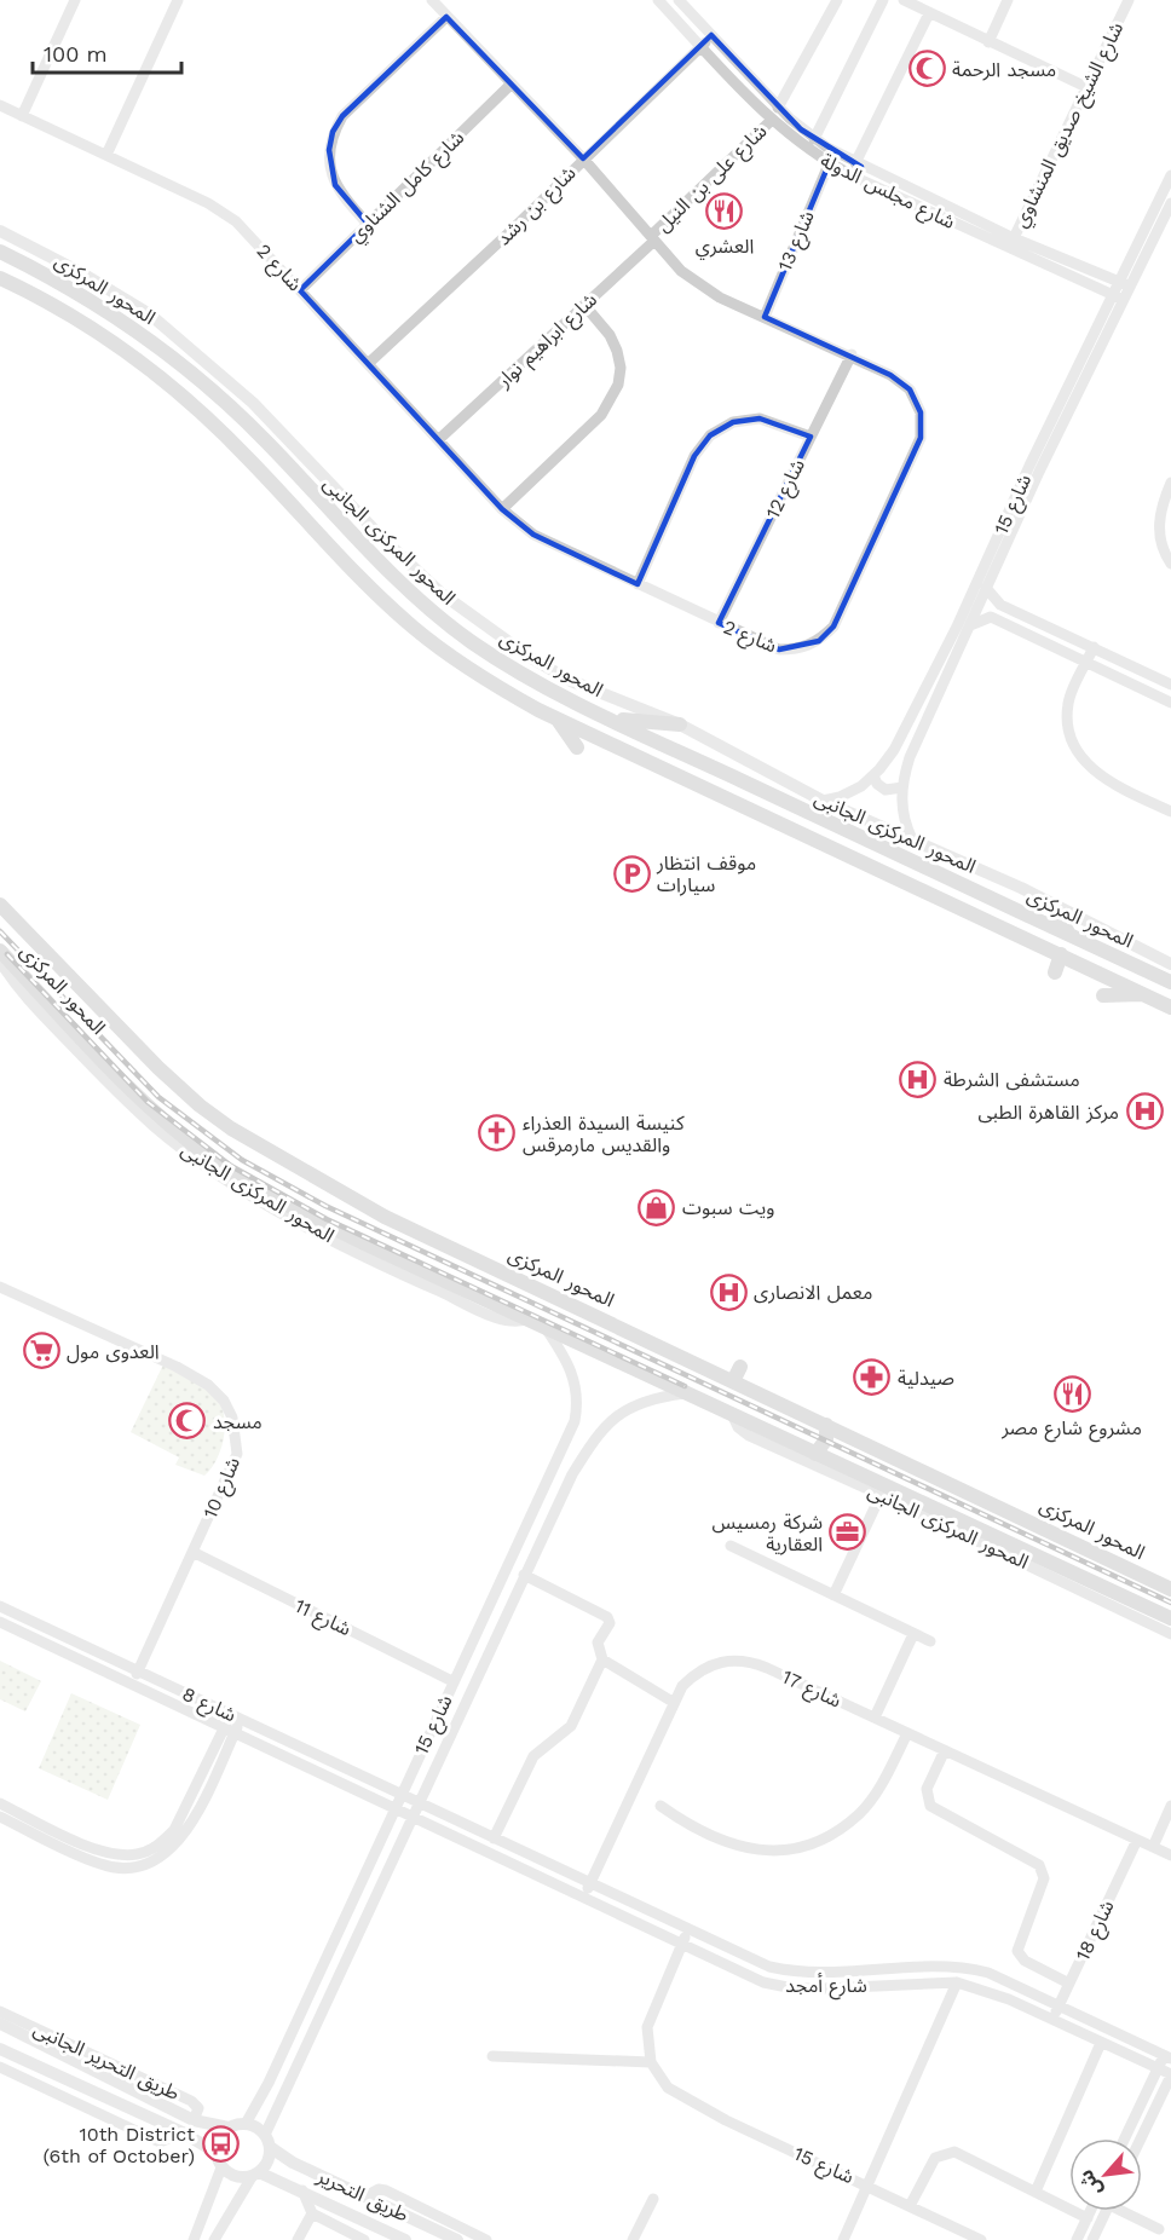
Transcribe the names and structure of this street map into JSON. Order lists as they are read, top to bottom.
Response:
{
  "streets": {
    "main road": ["المحور المركزى"],
    "street": [
      "شارع الشيخ صديق المنشاوي",
      "شارع على بن النيل",
      "شارع كامل الشناوي",
      "شارع مجلس الدولة",
      "شارع بن رشد",
      "شارع 13",
      "شارع 2",
      "شارع ابراهيم نوار",
      "شارع 12",
      "شارع 15",
      "المحور المركزى الجانبى",
      "شارع 10",
      "شارع 11",
      "شارع 17",
      "شارع 8",
      "شارع 18",
      "شارع أمجد",
      "طريق التحرير الجانبى",
      "طريق التحرير"
    ]
  },
  "crossings": [
    ["شارع الشيخ صديق المنشاوي", "شارع مجلس الدولة"],
    ["شارع على بن النيل", "شارع مجلس الدولة"],
    ["شارع على بن النيل", "شارع 2"],
    ["شارع على بن النيل", "شارع ابراهيم نوار"],
    ["شارع كامل الشناوي", "شارع 2"],
    ["شارع مجلس الدولة", "شارع بن رشد"],
    ["شارع مجلس الدولة", "شارع 13"],
    ["شارع مجلس الدولة", "شارع 15"],
    ["شارع بن رشد", "شارع 2"],
    ["شارع 13", "شارع 2"],
    ["شارع 2", "شارع ابراهيم نوار"],
    ["شارع 2", "شارع 12"],
    ["المحور المركزى", "شارع 15"],
    ["المحور المركزى", "المحور المركزى الجانبى"],
    ["شارع 15", "المحور المركزى الجانبى"],
    ["شارع 15", "شارع 11"],
    ["شارع 15", "شارع 8"],
    ["شارع 15", "شارع أمجد"],
    ["شارع 15", "طريق التحرير"],
    ["شارع 10", "شارع 11"],
    ["شارع 10", "شارع 8"],
    ["شارع 17", "شارع 18"],
    ["شارع 17", "شارع أمجد"],
    ["شارع 8", "شارع أمجد"],
    ["شارع 18", "شارع أمجد"]
  ],
  "places": {
    "mosque": ["مسجد الرحمة", "مسجد"],
    "restaurant": ["العشري", "مشروع شارع مصر"],
    "parking": ["موقف انتظار سيارات"],
    "hospital": ["مستشفى الشرطة", "مركز القاهرة الطبى", "معمل الانصارى"],
    "church": ["كنيسة السيدة العذراء والقديس مارمرقس"],
    "shop": ["ويت سبوت"],
    "supermarket": ["العدوى مول"],
    "pharmacy": ["صيدلية"],
    "office": ["شركة رمسيس العقارية"],
    "bus stop": ["10th District (6th of October)"]
  },
  "scale_bar": "100 m",
  "north": "bottom left"
}
